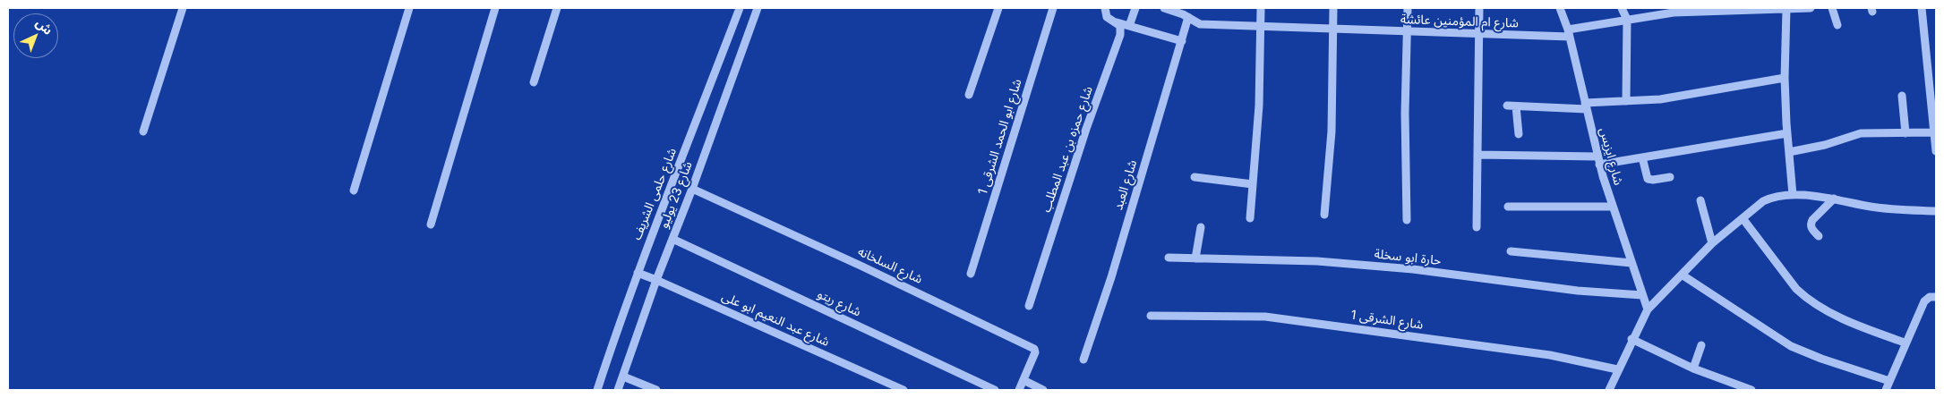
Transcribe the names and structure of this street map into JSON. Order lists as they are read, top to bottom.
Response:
{
  "streets": {
    "street": [
      "شارع ام المؤمنين عائشة",
      "شارع ابو الحمد الشرقى 1",
      "شارع حمزه بن عبد المطلب",
      "شارع ايزيس",
      "شارع العبد",
      "شارع حلمى الشريف",
      "شارع 23 يوليو",
      "حارة ابو سخلة",
      "شارع السلخانه",
      "شارع ريتو",
      "شارع عبد النعيم ابو على",
      "شارع الشرقى 1"
    ]
  },
  "crossings": [
    ["شارع ام المؤمنين عائشة", "شارع ايزيس"],
    ["شارع ام المؤمنين عائشة", "شارع العبد"],
    ["شارع ايزيس", "حارة ابو سخلة"],
    ["شارع حلمى الشريف", "شارع عبد النعيم ابو على"],
    ["شارع 23 يوليو", "شارع السلخانه"],
    ["شارع 23 يوليو", "شارع ريتو"],
    ["شارع 23 يوليو", "شارع عبد النعيم ابو على"]
  ],
  "north": "top right"
}
